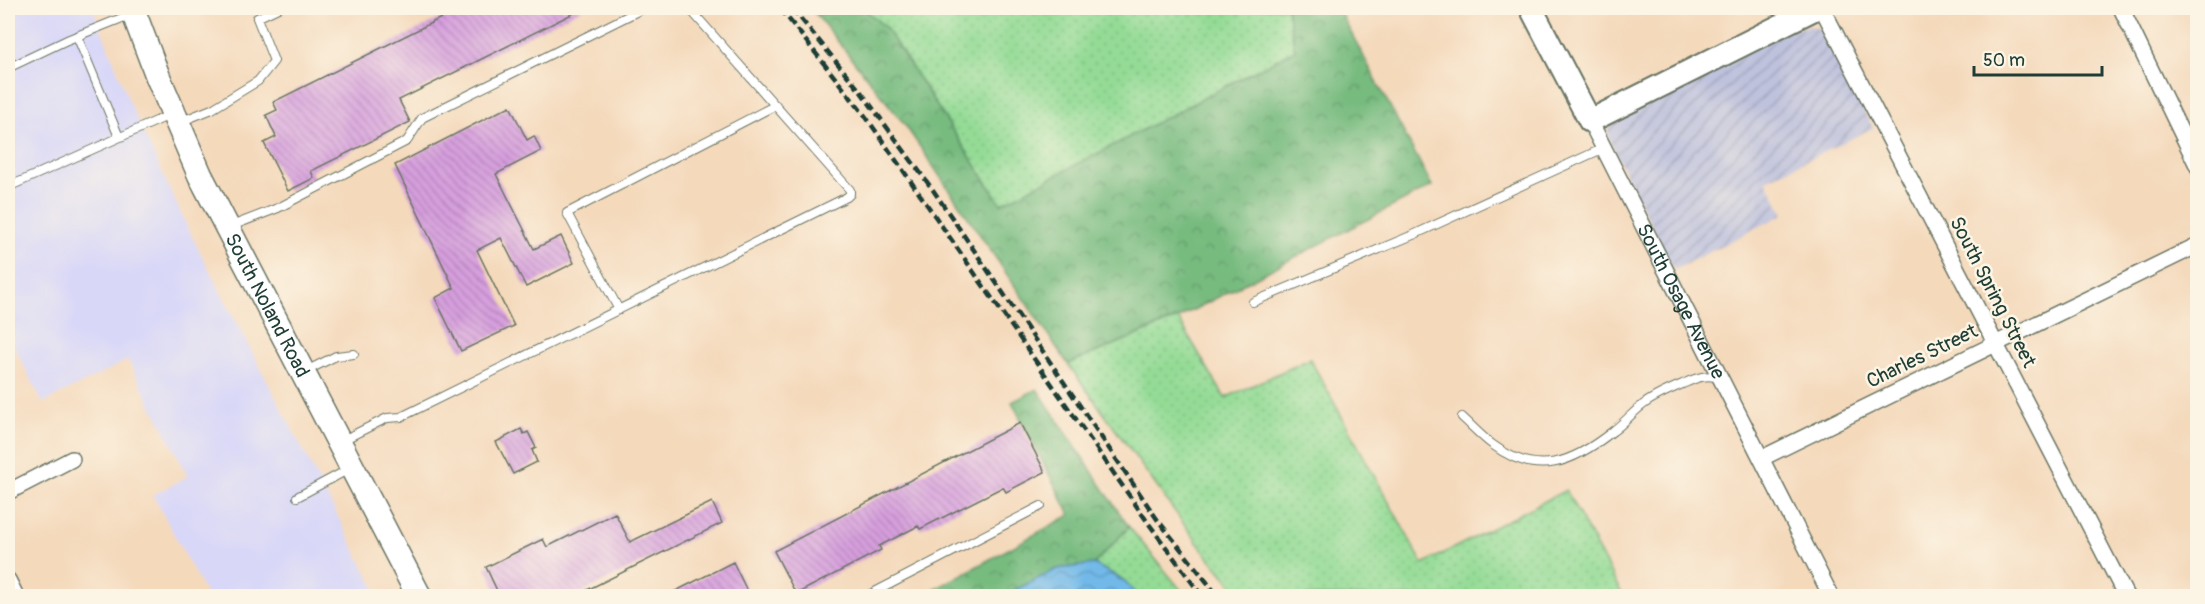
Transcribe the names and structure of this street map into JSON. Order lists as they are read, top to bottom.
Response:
{
  "streets": {
    "main road": ["South Noland Road"],
    "street": ["South Spring Street", "South Osage Avenue", "Charles Street"]
  },
  "crossings": [
    ["South Spring Street", "Charles Street"],
    ["South Osage Avenue", "Charles Street"]
  ],
  "scale_bar": "50 m"
}
